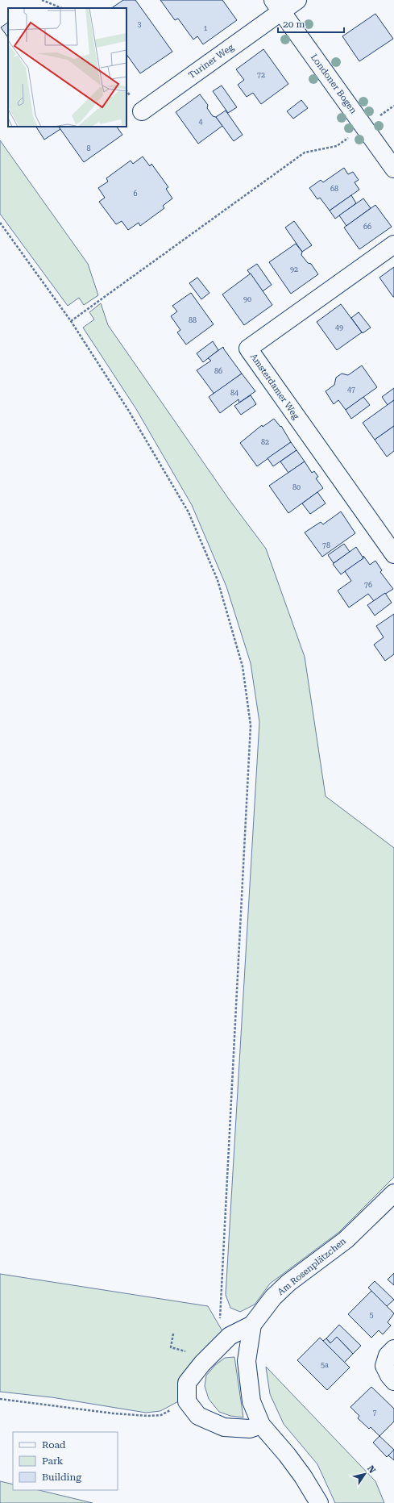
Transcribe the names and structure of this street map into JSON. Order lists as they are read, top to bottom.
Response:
{
  "streets": {
    "street": [
      "Turiner Weg",
      "Londoner Bogen",
      "Amsterdamer Weg",
      "Am Rosenplätzchen"
    ]
  },
  "crossings": [
    ["Turiner Weg", "Londoner Bogen"]
  ],
  "house_numbers": [
    "3",
    "1",
    "72",
    "4",
    "8",
    "68",
    "6",
    "66",
    "92",
    "90",
    "88",
    "49",
    "86",
    "47",
    "84",
    "82",
    "80",
    "78",
    "76",
    "5",
    "5a",
    "7"
  ],
  "legend": ["Road", "Park", "Building"],
  "scale_bar": "20 m",
  "north": "top right"
}
